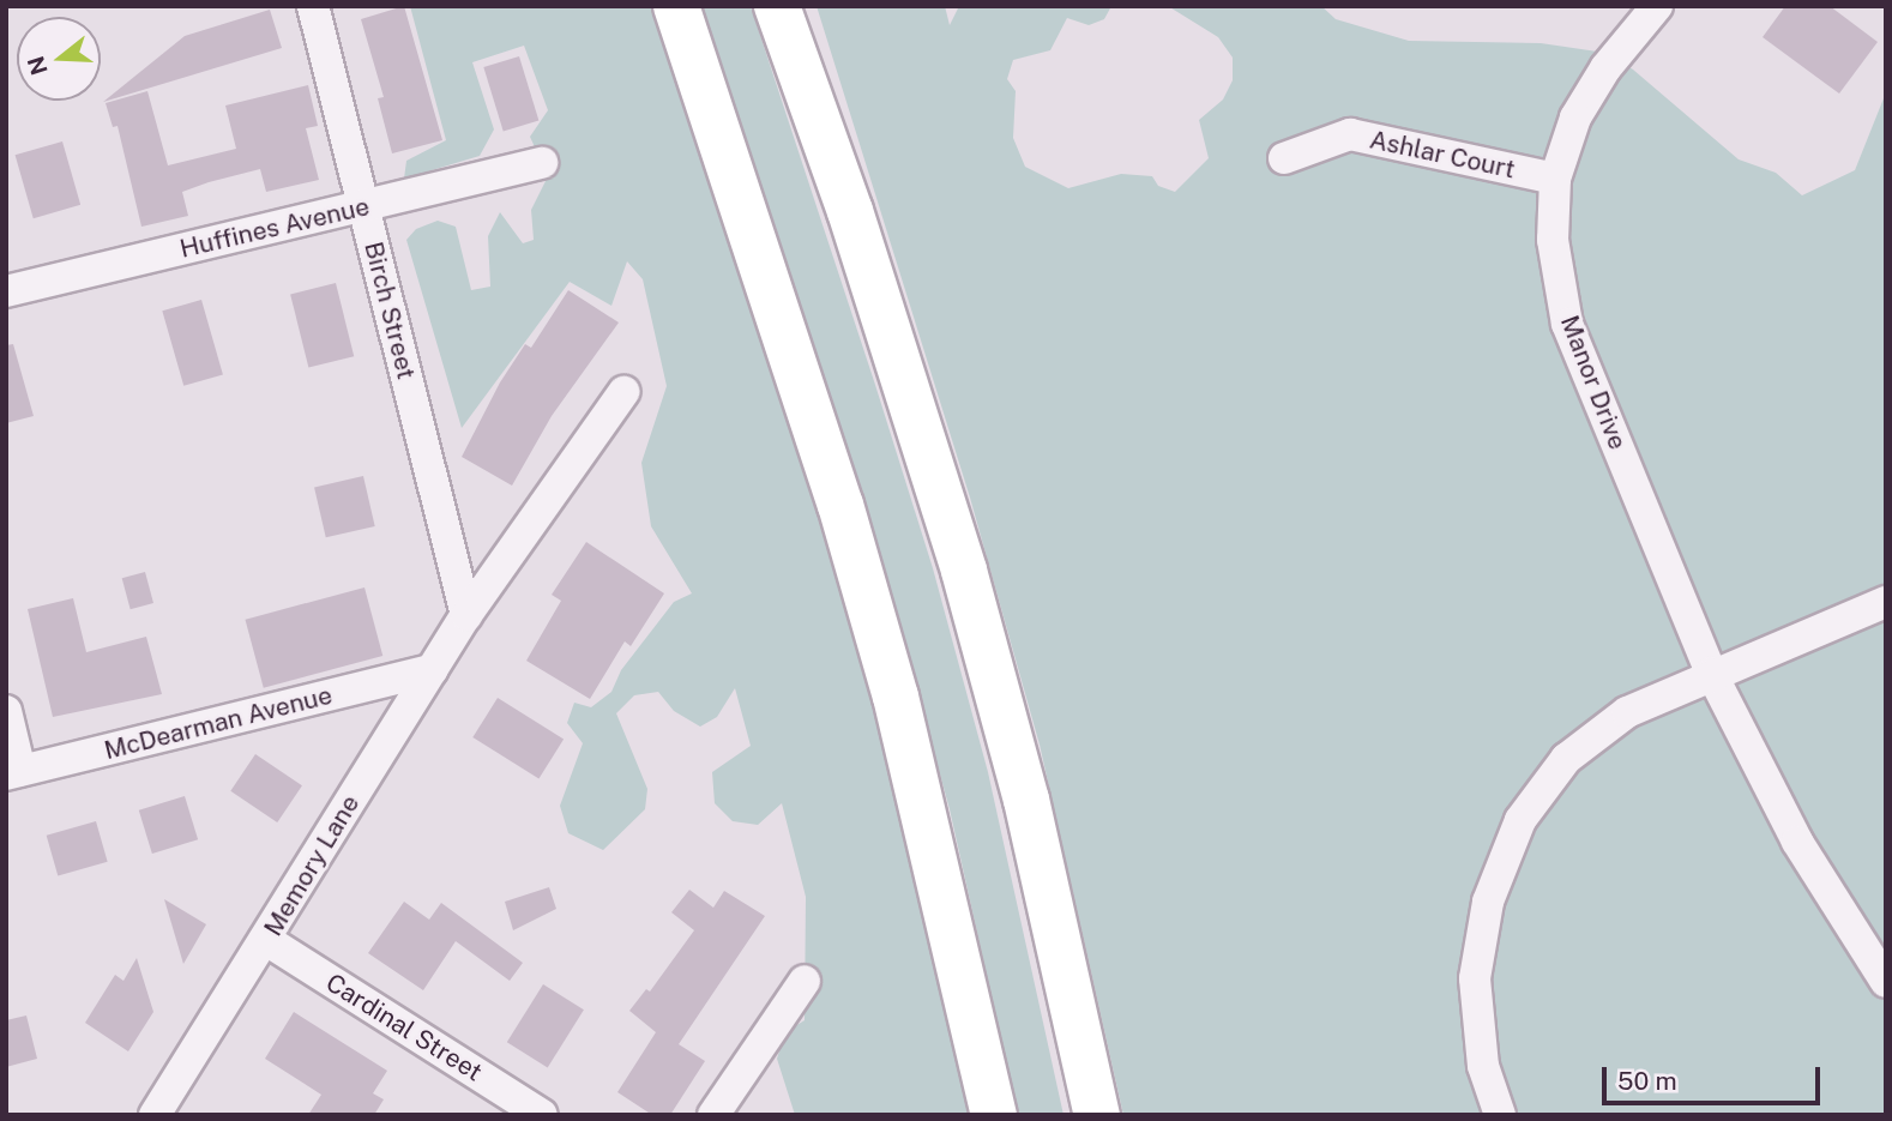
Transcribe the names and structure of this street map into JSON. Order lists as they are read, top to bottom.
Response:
{
  "streets": {
    "street": [
      "Ashlar Court",
      "Huffines Avenue",
      "Birch Street",
      "Manor Drive",
      "McDearman Avenue",
      "Memory Lane",
      "Cardinal Street"
    ]
  },
  "crossings": [
    ["Ashlar Court", "Manor Drive"],
    ["Huffines Avenue", "Birch Street"],
    ["Birch Street", "Memory Lane"],
    ["McDearman Avenue", "Memory Lane"],
    ["Memory Lane", "Cardinal Street"]
  ],
  "scale_bar": "50 m",
  "north": "left"
}
